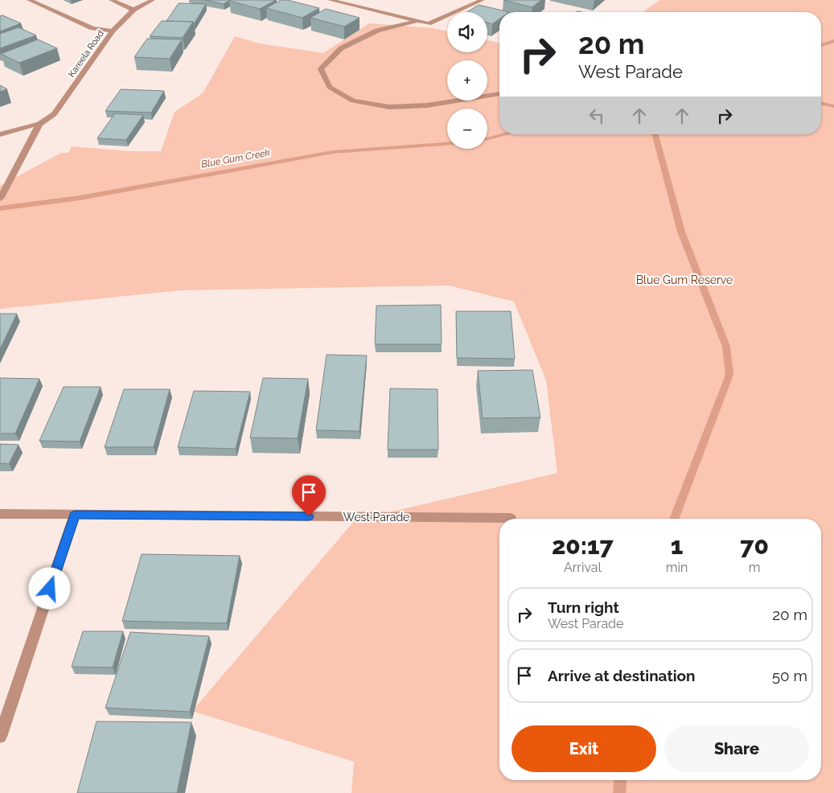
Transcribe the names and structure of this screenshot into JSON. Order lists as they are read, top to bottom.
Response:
{
  "streets": {
    "street": ["Kareela Road", "West Parade"]
  },
  "water": ["Blue Gum Creek"],
  "parks": ["Blue Gum Reserve"],
  "page": {
    "map_buttons": ["+", "−"],
    "turn": ["20 m", "West Parade"],
    "eta": [
      "20:17",
      "Arrival",
      "1",
      "min",
      "70",
      "m"
    ],
    "list": [
      {
        "name": "Turn right",
        "note": "West Parade",
        "value": "20 m"
      },
      {
        "name": "Arrive at destination",
        "value": "50 m"
      }
    ],
    "buttons": ["Exit", "Share"]
  }
}
